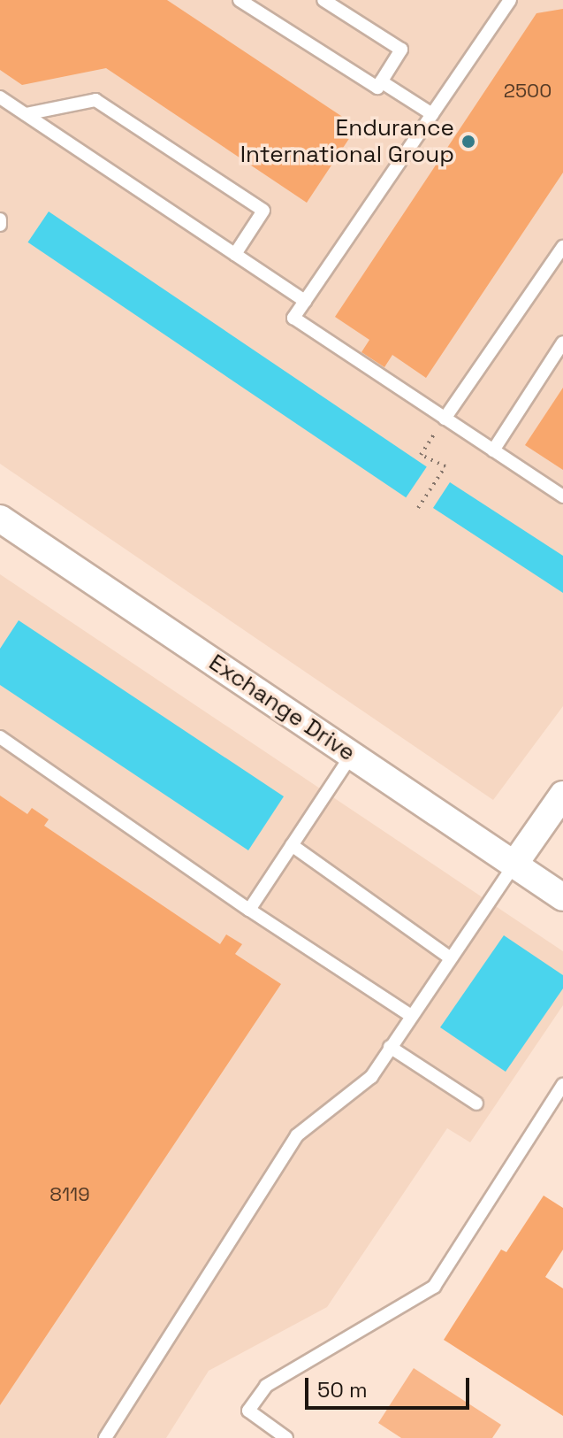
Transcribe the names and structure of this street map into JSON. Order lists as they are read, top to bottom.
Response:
{
  "streets": {
    "street": ["Exchange Drive"]
  },
  "places": ["Endurance International Group"],
  "house_numbers": ["2500", "8119"],
  "scale_bar": "50 m"
}
